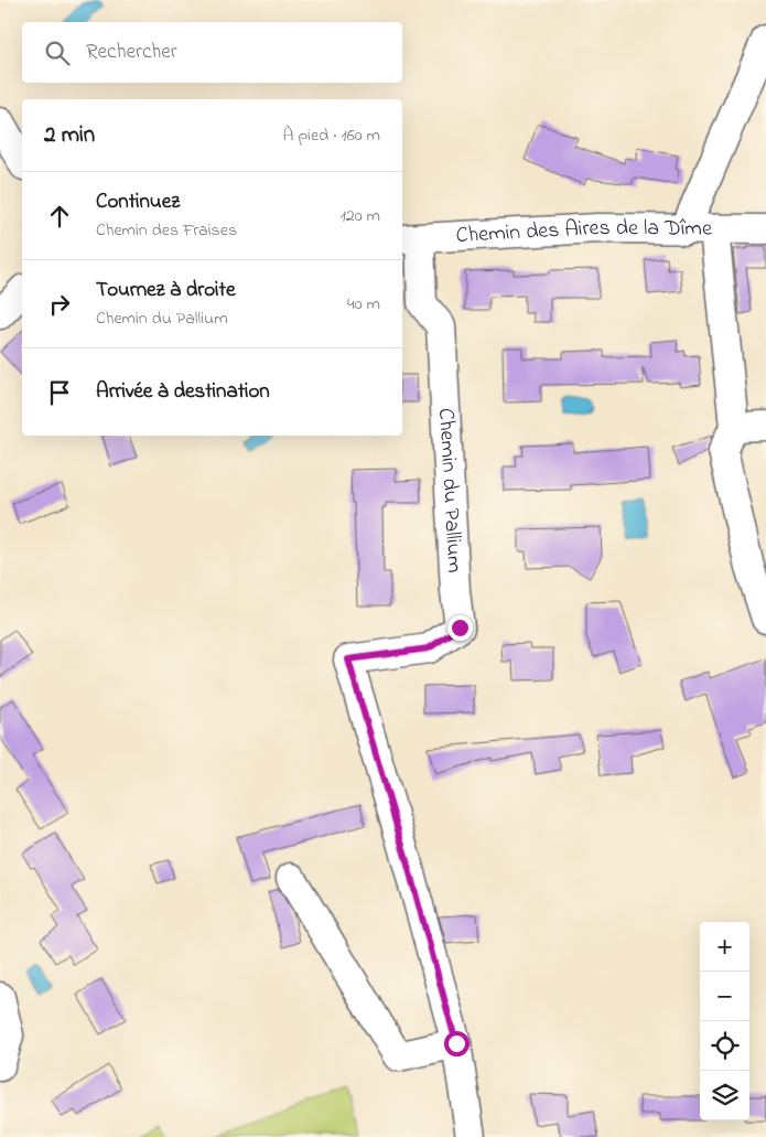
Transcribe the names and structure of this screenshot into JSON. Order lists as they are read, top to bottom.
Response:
{
  "streets": {
    "street": ["Chemin des Aires de la Dîme", "Chemin du Pallium"]
  },
  "crossings": [
    ["Chemin des Aires de la Dîme", "Chemin du Pallium"]
  ],
  "page": {
    "search": "Rechercher",
    "heading": ["2 min", "À pied · 160 m"],
    "list": [
      ["Continuez", "Chemin des Fraises", "120 m"],
      ["Tournez à droite", "Chemin du Pallium", "40 m"],
      "Arrivée à destination"
    ],
    "map_buttons": ["+", "−"]
  }
}
